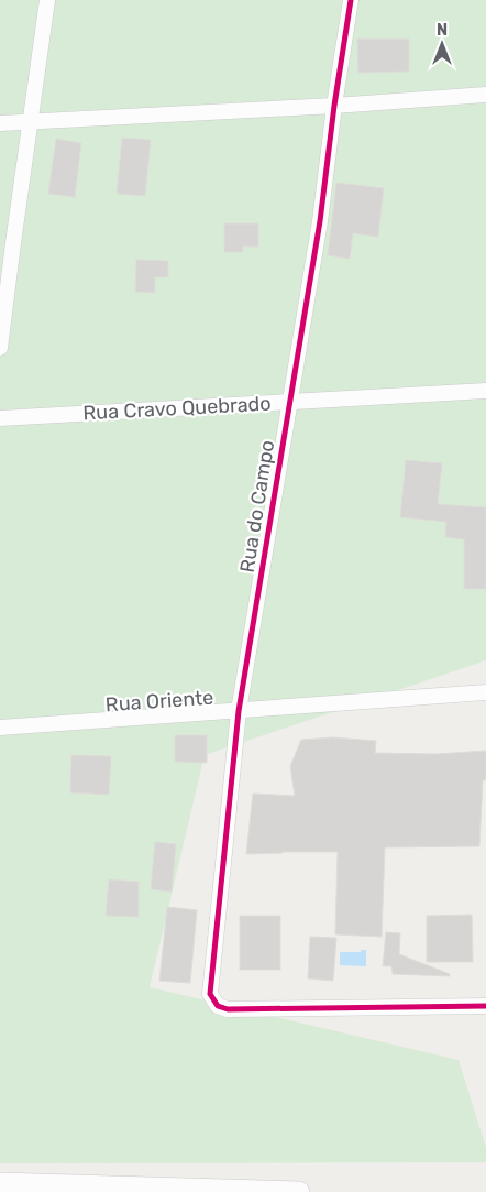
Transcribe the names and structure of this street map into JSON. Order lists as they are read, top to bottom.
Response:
{
  "streets": {
    "street": ["Rua Cravo Quebrado", "Rua do Campo", "Rua Oriente"]
  },
  "crossings": [
    ["Rua Cravo Quebrado", "Rua do Campo"],
    ["Rua do Campo", "Rua Oriente"]
  ],
  "north": "top"
}
